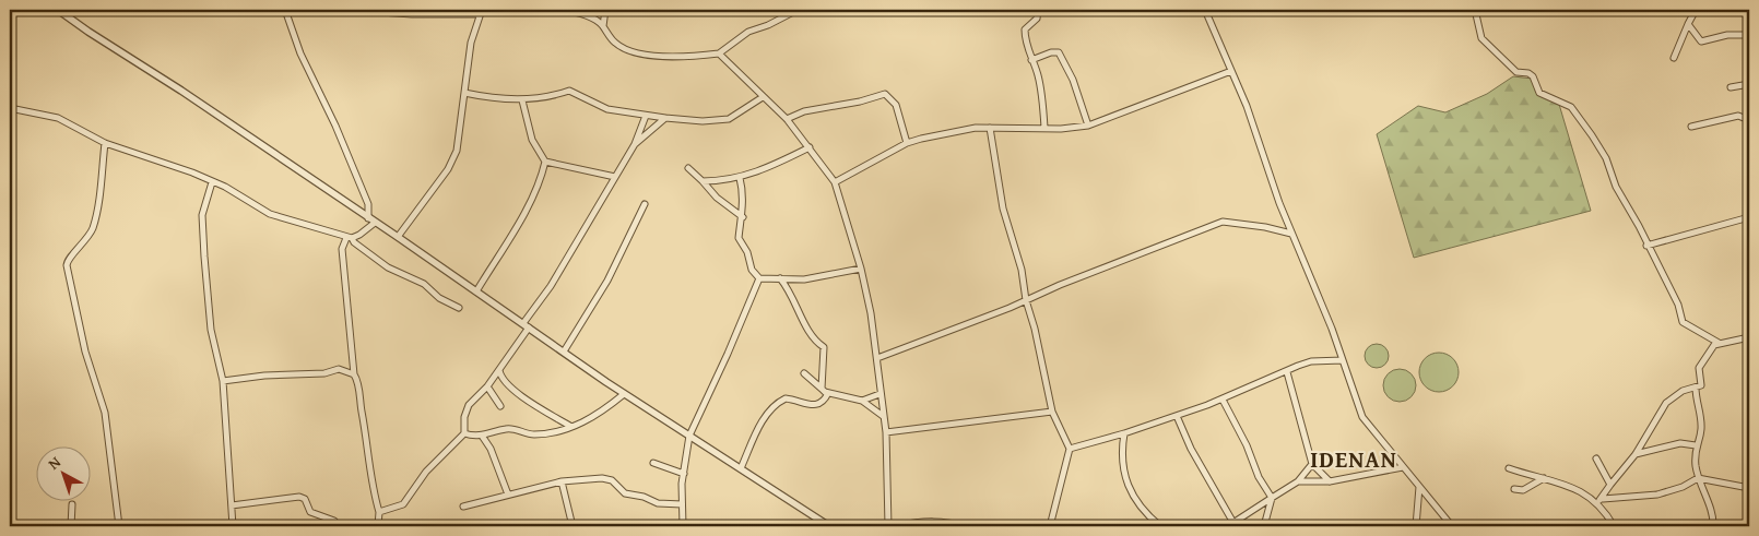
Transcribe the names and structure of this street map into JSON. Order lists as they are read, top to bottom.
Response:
{
  "districts": ["IDENAN"],
  "north": "top left"
}
